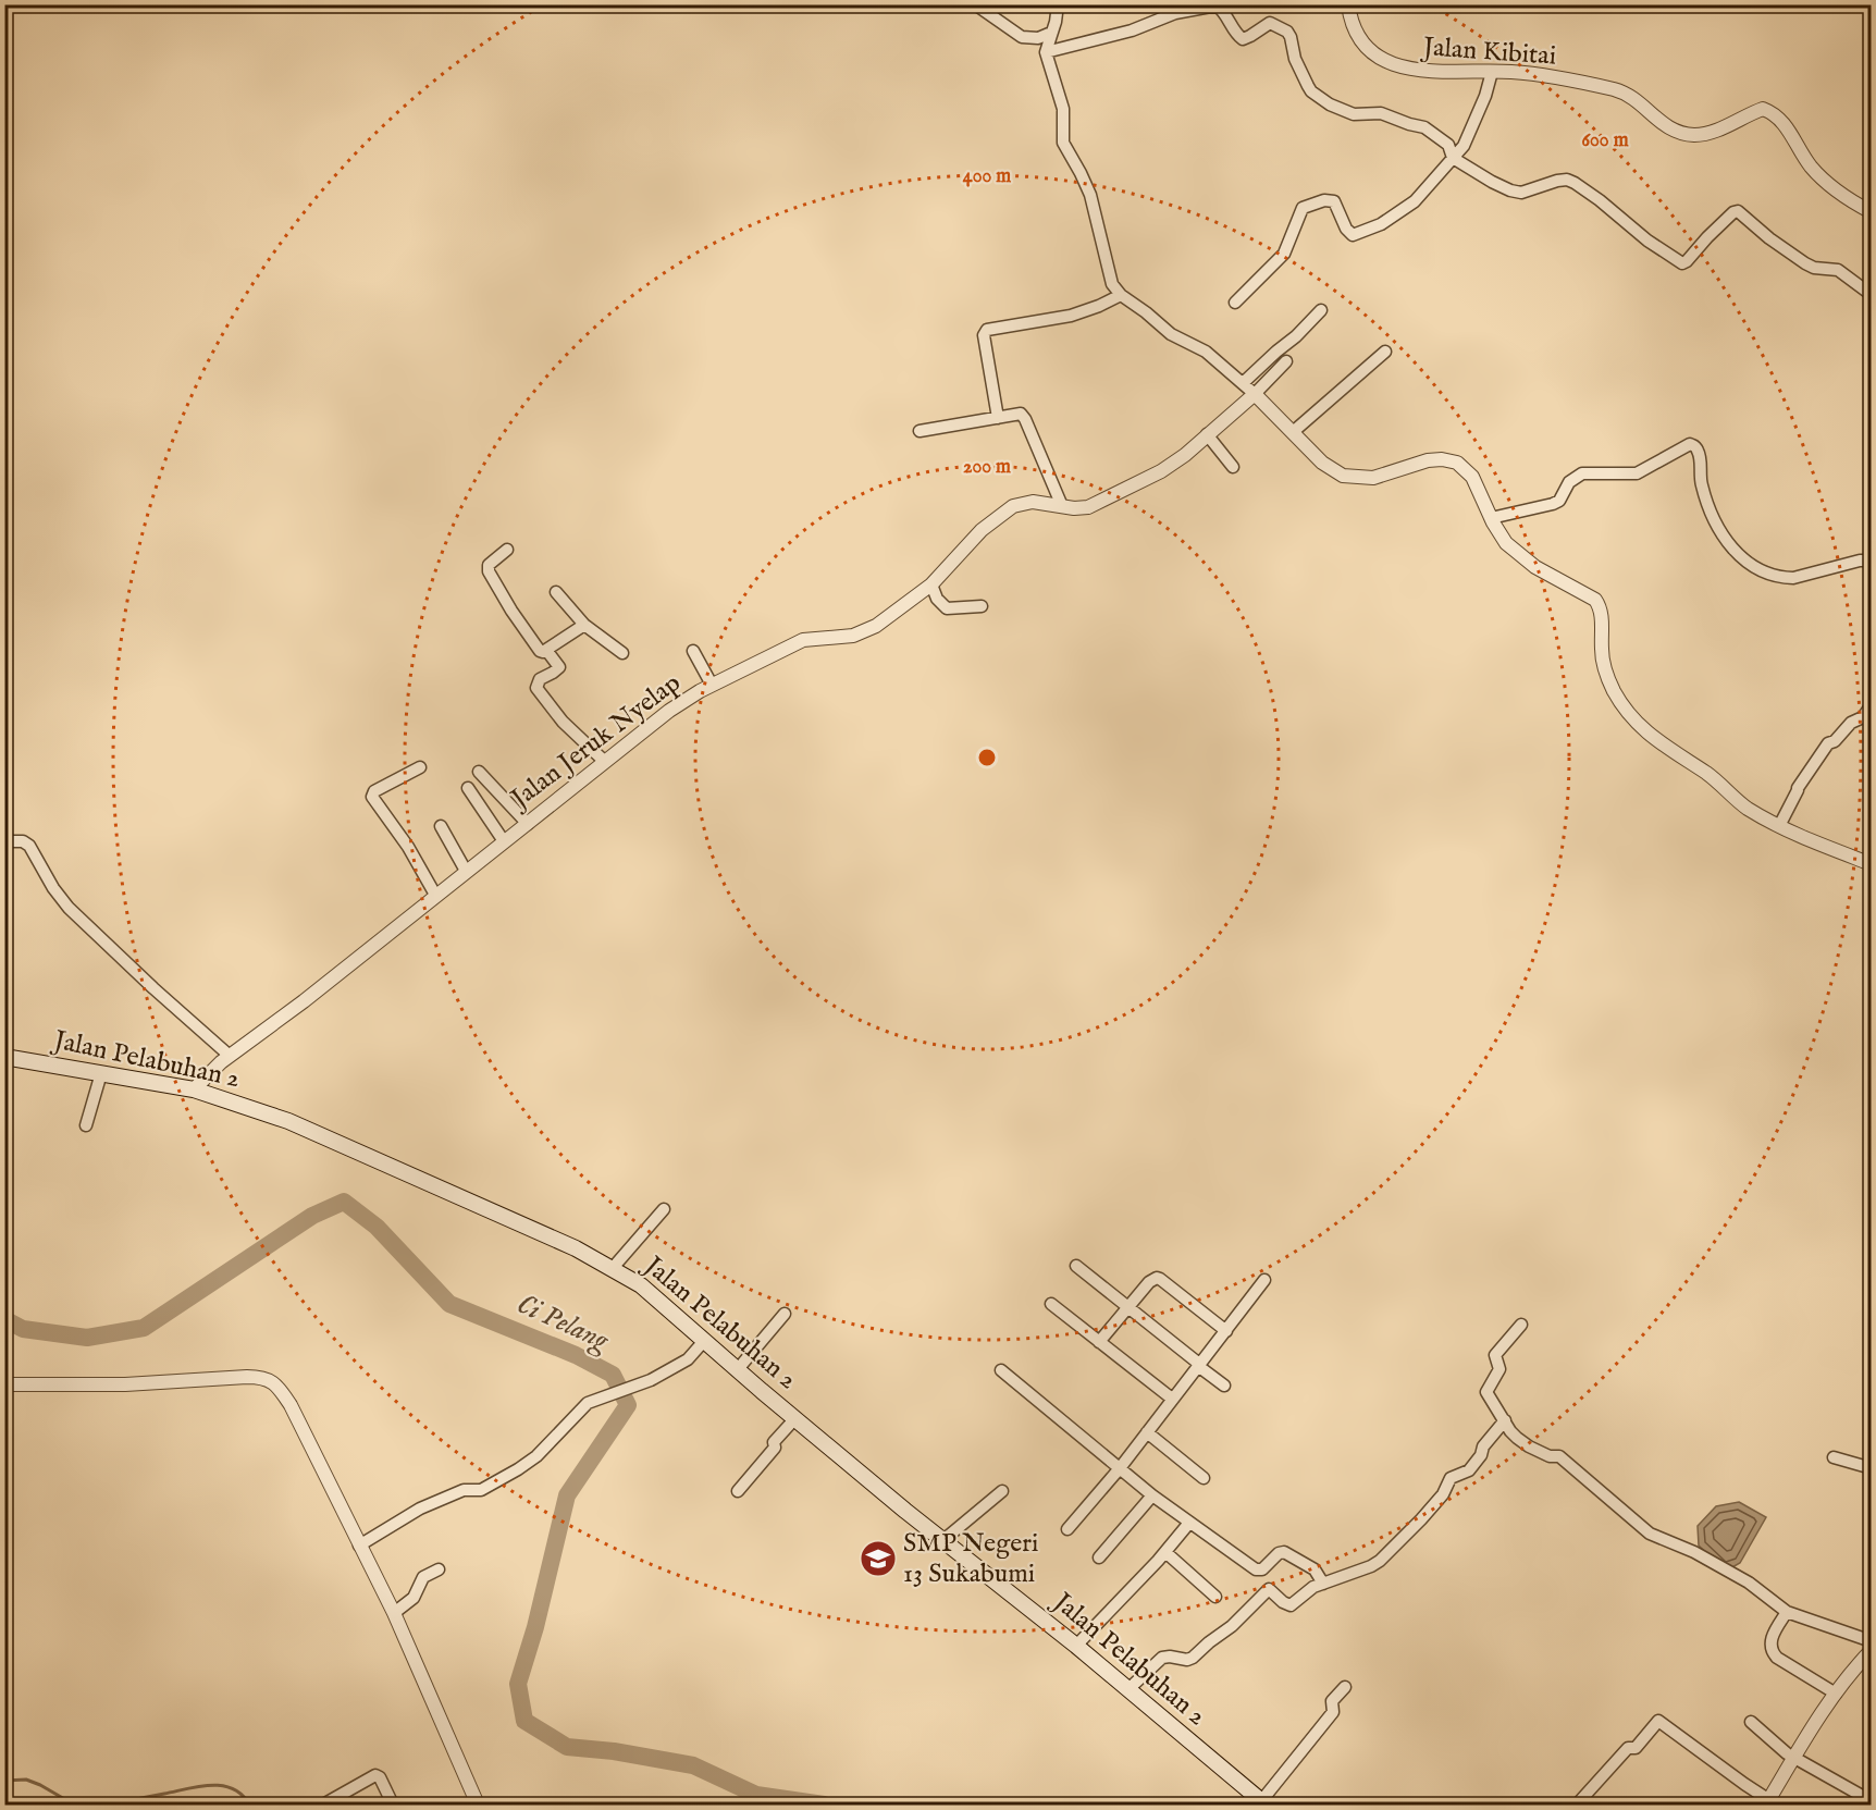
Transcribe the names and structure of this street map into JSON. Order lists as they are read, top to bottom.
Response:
{
  "streets": {
    "main road": ["Jalan Pelabuhan 2"],
    "street": ["Jalan Kibitai", "Jalan Jeruk Nyelap"]
  },
  "crossings": [
    ["Jalan Jeruk Nyelap", "Jalan Pelabuhan 2"]
  ],
  "water": ["Ci Pelang"],
  "places": {
    "school or university": ["SMP Negeri 13 Sukabumi"]
  },
  "rings": ["600 m", "400 m", "200 m"]
}
